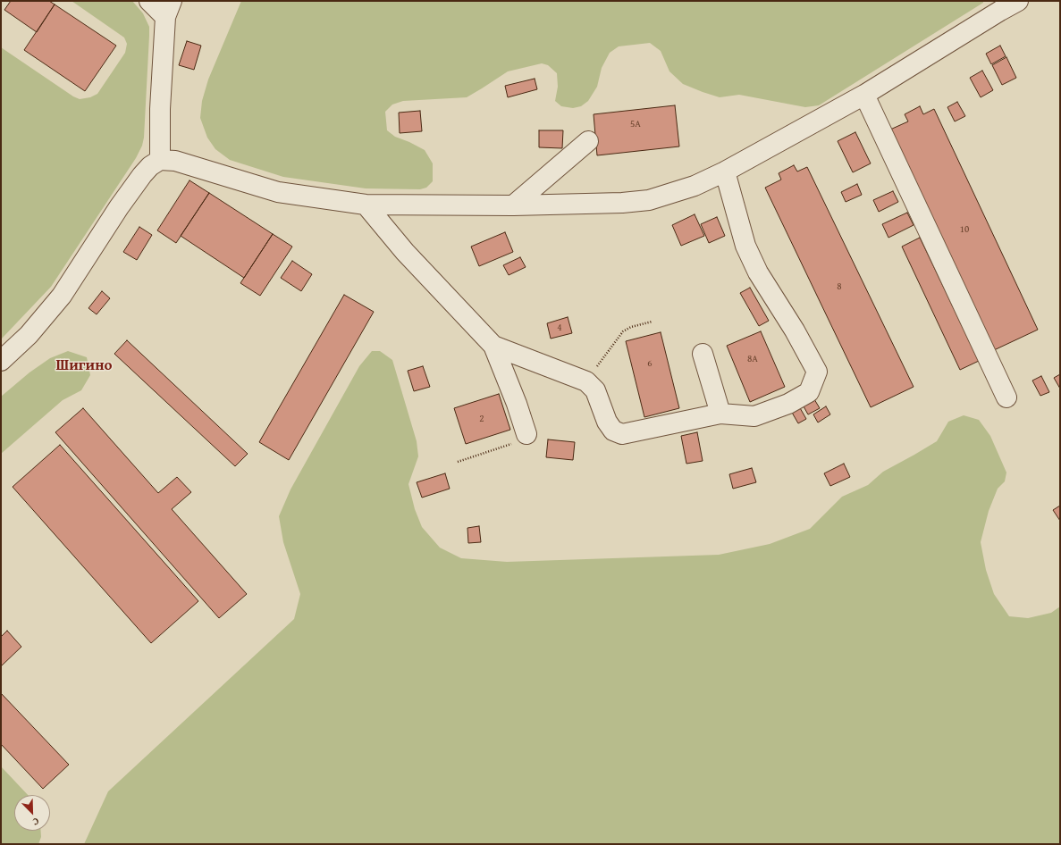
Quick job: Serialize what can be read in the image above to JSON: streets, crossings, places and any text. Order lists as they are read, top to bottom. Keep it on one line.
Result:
{"districts":["Шигино"],"house_numbers":["5А","10","8","4","8А","6","2"],"north":"bottom right"}
